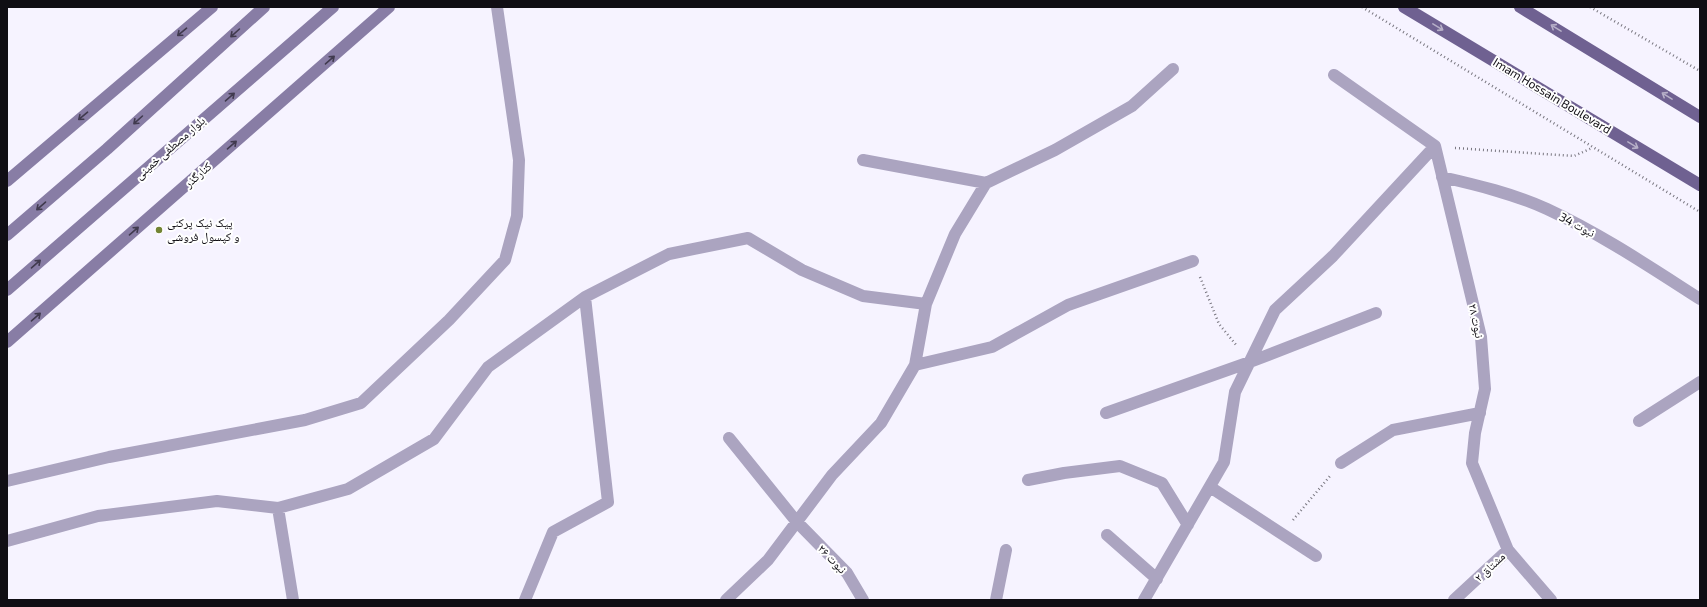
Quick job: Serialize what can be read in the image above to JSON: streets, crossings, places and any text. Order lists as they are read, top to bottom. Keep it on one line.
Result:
{"streets":{"main road":["Imam Hossain Boulevard"],"street":["بلوار مصطفی خمینی","کنارگذر","نبوت 34","نبوت ۲۸","نبوت ۲۶","مشتاق ۲"]},"crossings":[["نبوت 34","نبوت ۲۸"],["نبوت ۲۸","مشتاق ۲"]],"places":["پیک نیک پرکنی و کپسول فروشی"]}
